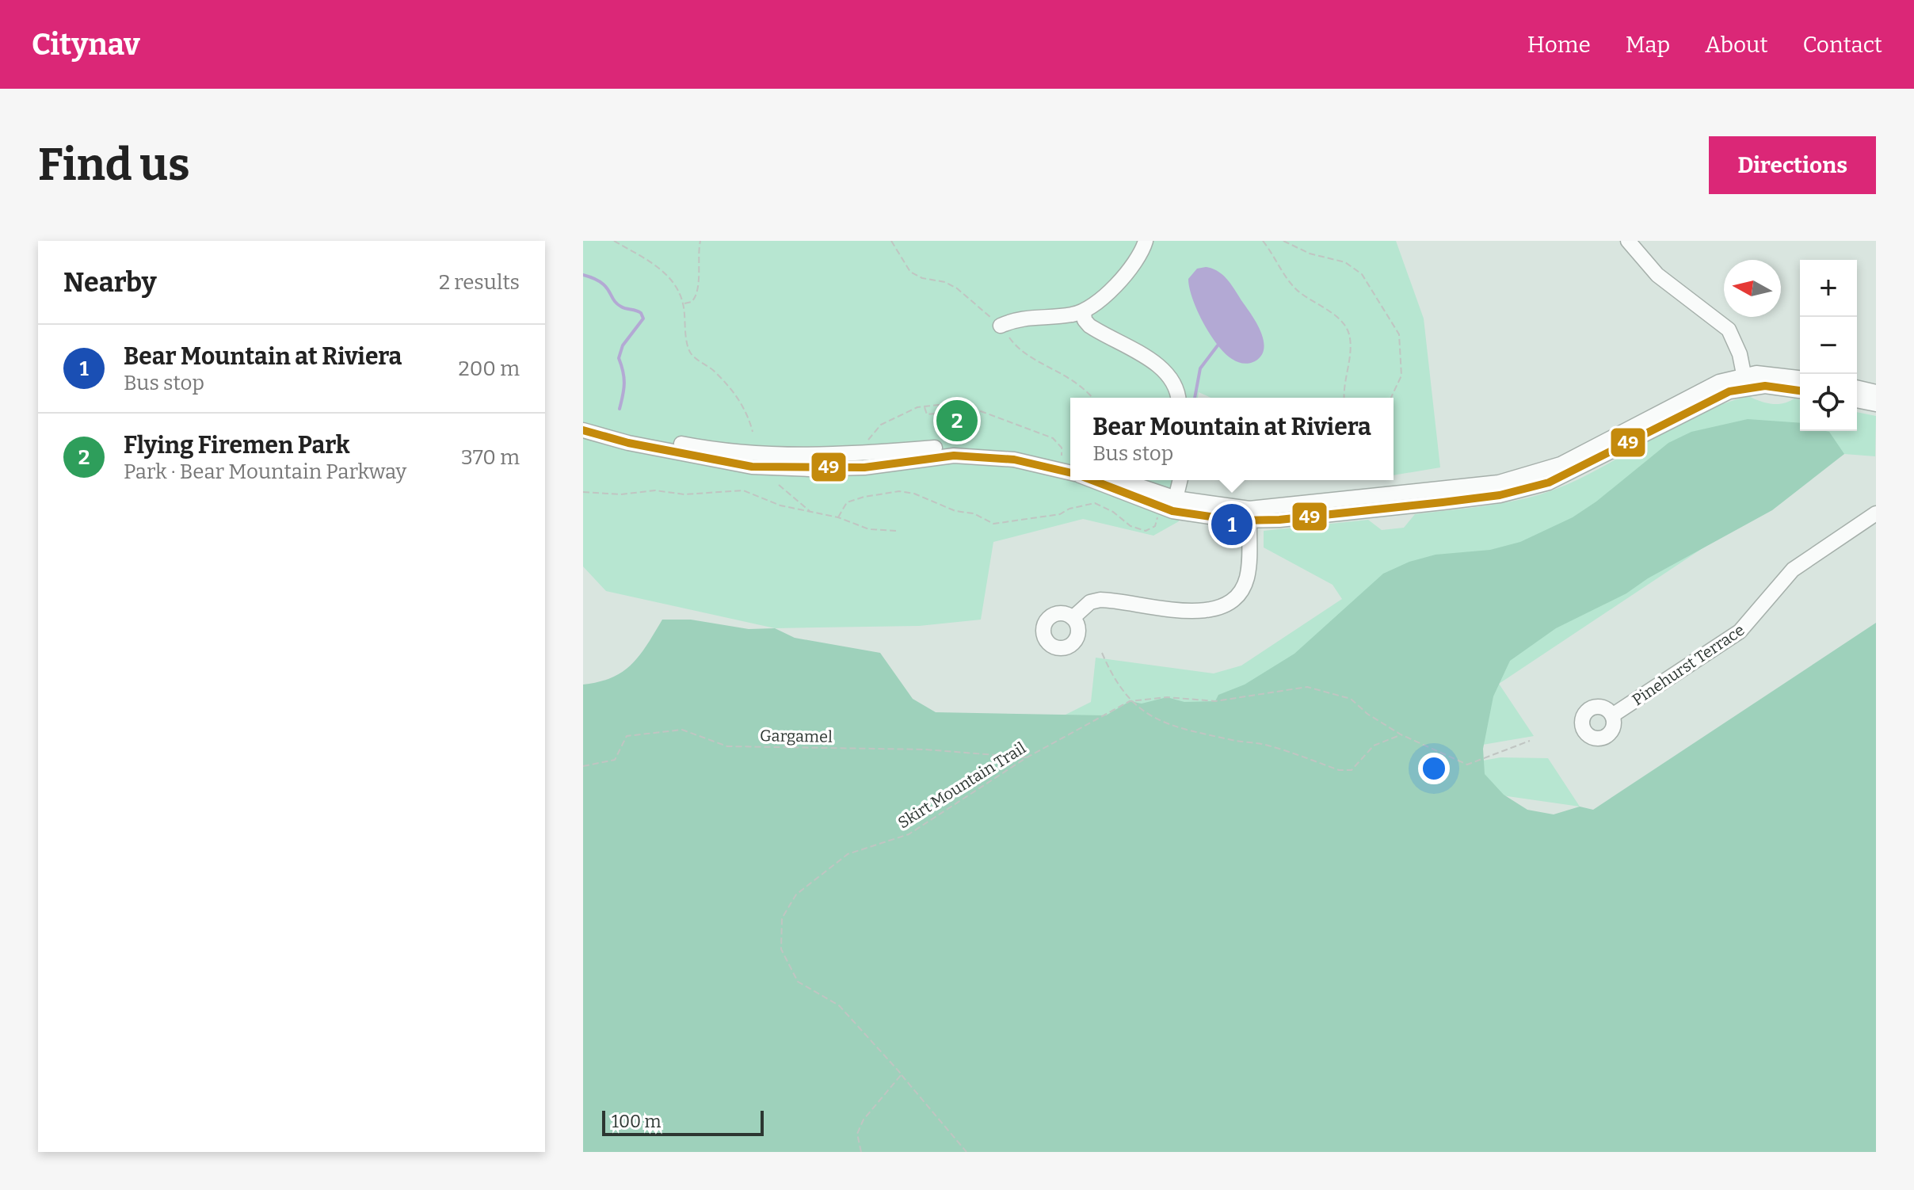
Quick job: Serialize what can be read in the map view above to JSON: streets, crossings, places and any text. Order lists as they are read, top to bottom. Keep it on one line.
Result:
{"streets":{"street":["Pinehurst Terrace"],"path":["Gargamel","Skirt Mountain Trail"]},"crossings":[["Gargamel","Skirt Mountain Trail"]],"lines":["transit line 49"],"scale_bar":"100 m","north":"left","page":{"header":"Citynav","nav":["Home","Map","About","Contact"],"buttons":"Directions","title":"Find us","heading":["Nearby","2 results"],"map_buttons":["+","−"],"list":[{"mark":"1","name":"Bear Mountain at Riviera","note":"Bus stop","value":"200 m"},{"mark":"2","name":"Flying Firemen Park","note":"Park · Bear Mountain Parkway","value":"370 m"}],"pins":["2","1"],"popup":["Bear Mountain at Riviera","Bus stop"],"scale":"100 m"}}
